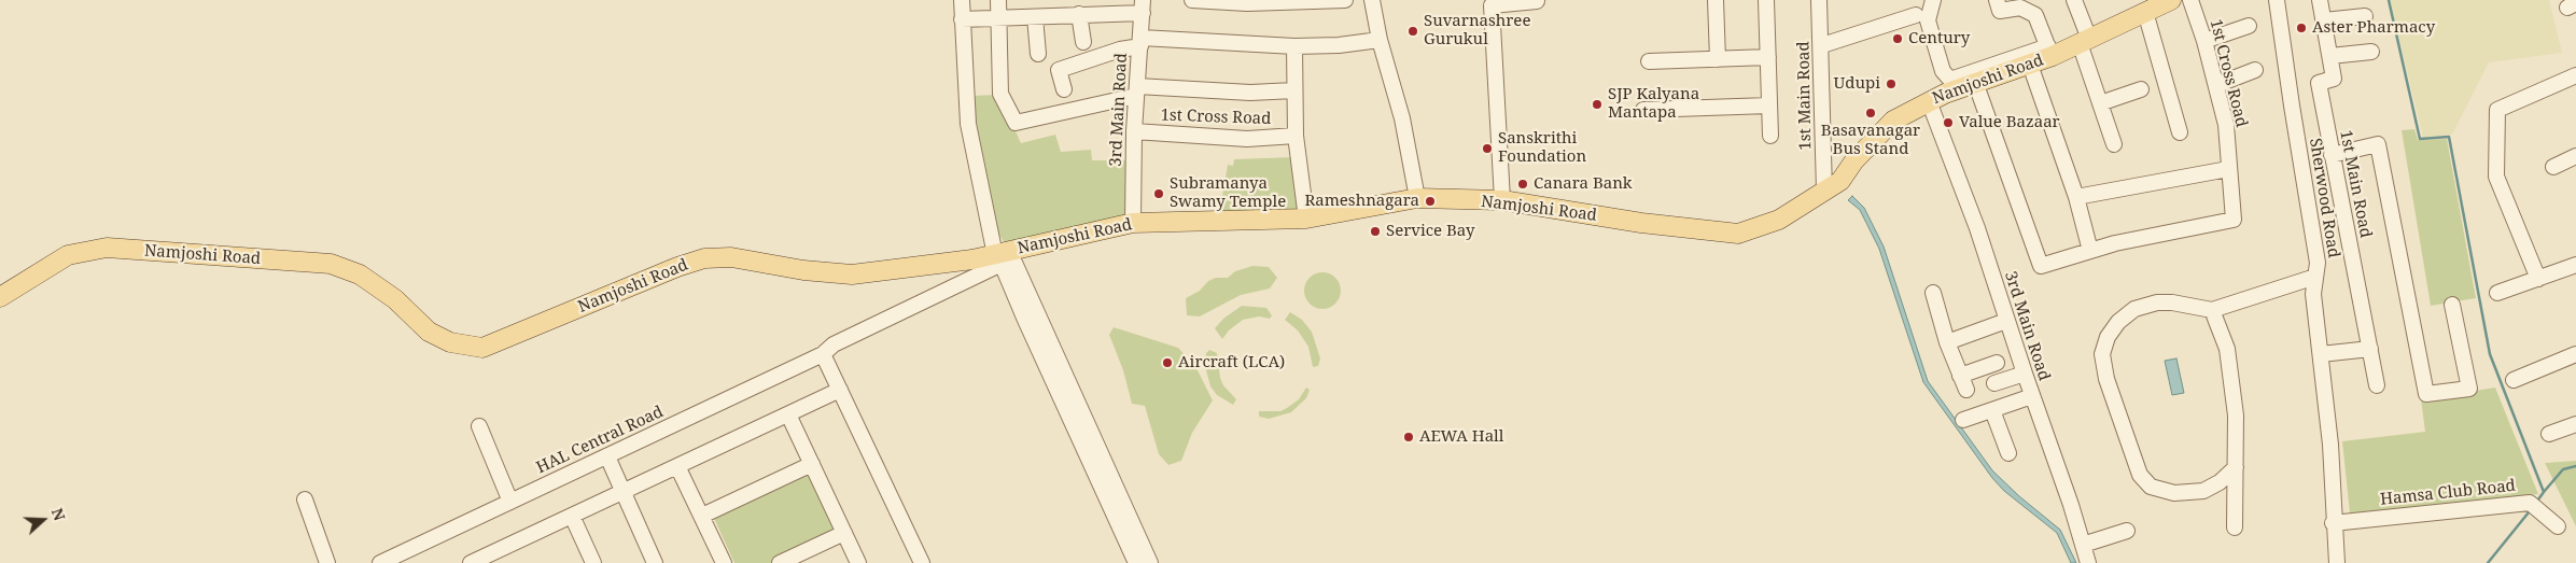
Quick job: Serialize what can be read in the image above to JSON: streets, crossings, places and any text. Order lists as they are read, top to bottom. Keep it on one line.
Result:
{"streets":{"main road":["Namjoshi Road"],"street":["1st Cross Road","1st Main Road","3rd Main Road","Sherwood Road","HAL Central Road","Hamsa Club Road"]},"crossings":[["1st Cross Road","3rd Main Road"],["Namjoshi Road","1st Main Road"],["Namjoshi Road","3rd Main Road"],["Namjoshi Road","HAL Central Road"],["Sherwood Road","Hamsa Club Road"]],"places":["Aster Pharmacy","Suvarnashree Gurukul","Century","Udupi","SJP Kalyana Mantapa","Basavanagar Bus Stand","Value Bazaar","Sanskrithi Foundation","Canara Bank","Subramanya Swamy Temple","Rameshnagara","Service Bay","Aircraft (LCA)","AEWA Hall"],"north":"right"}
